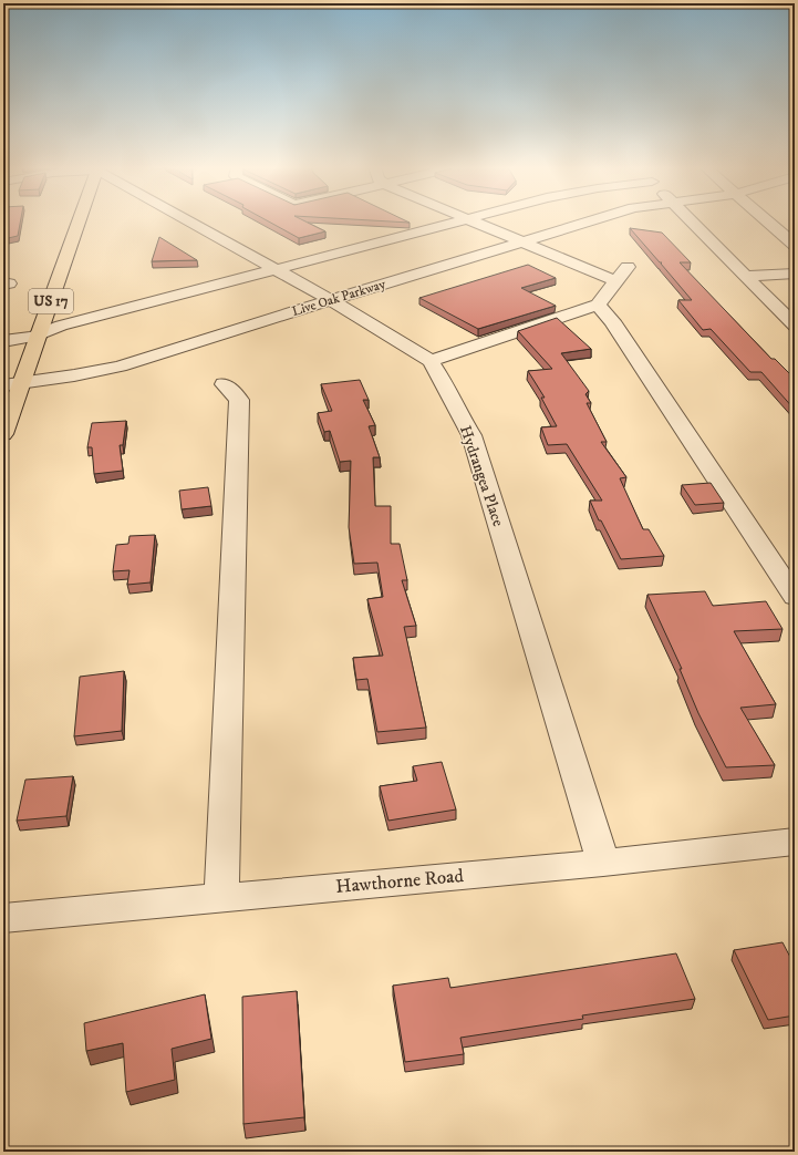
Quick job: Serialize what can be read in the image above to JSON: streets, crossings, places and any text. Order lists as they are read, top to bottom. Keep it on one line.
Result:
{"streets":{"main road":["US 17"],"street":["Live Oak Parkway","Hydrangea Place","Hawthorne Road"]},"crossings":[["Live Oak Parkway","US 17"],["Live Oak Parkway","Hydrangea Place"],["Hydrangea Place","Hawthorne Road"]]}
